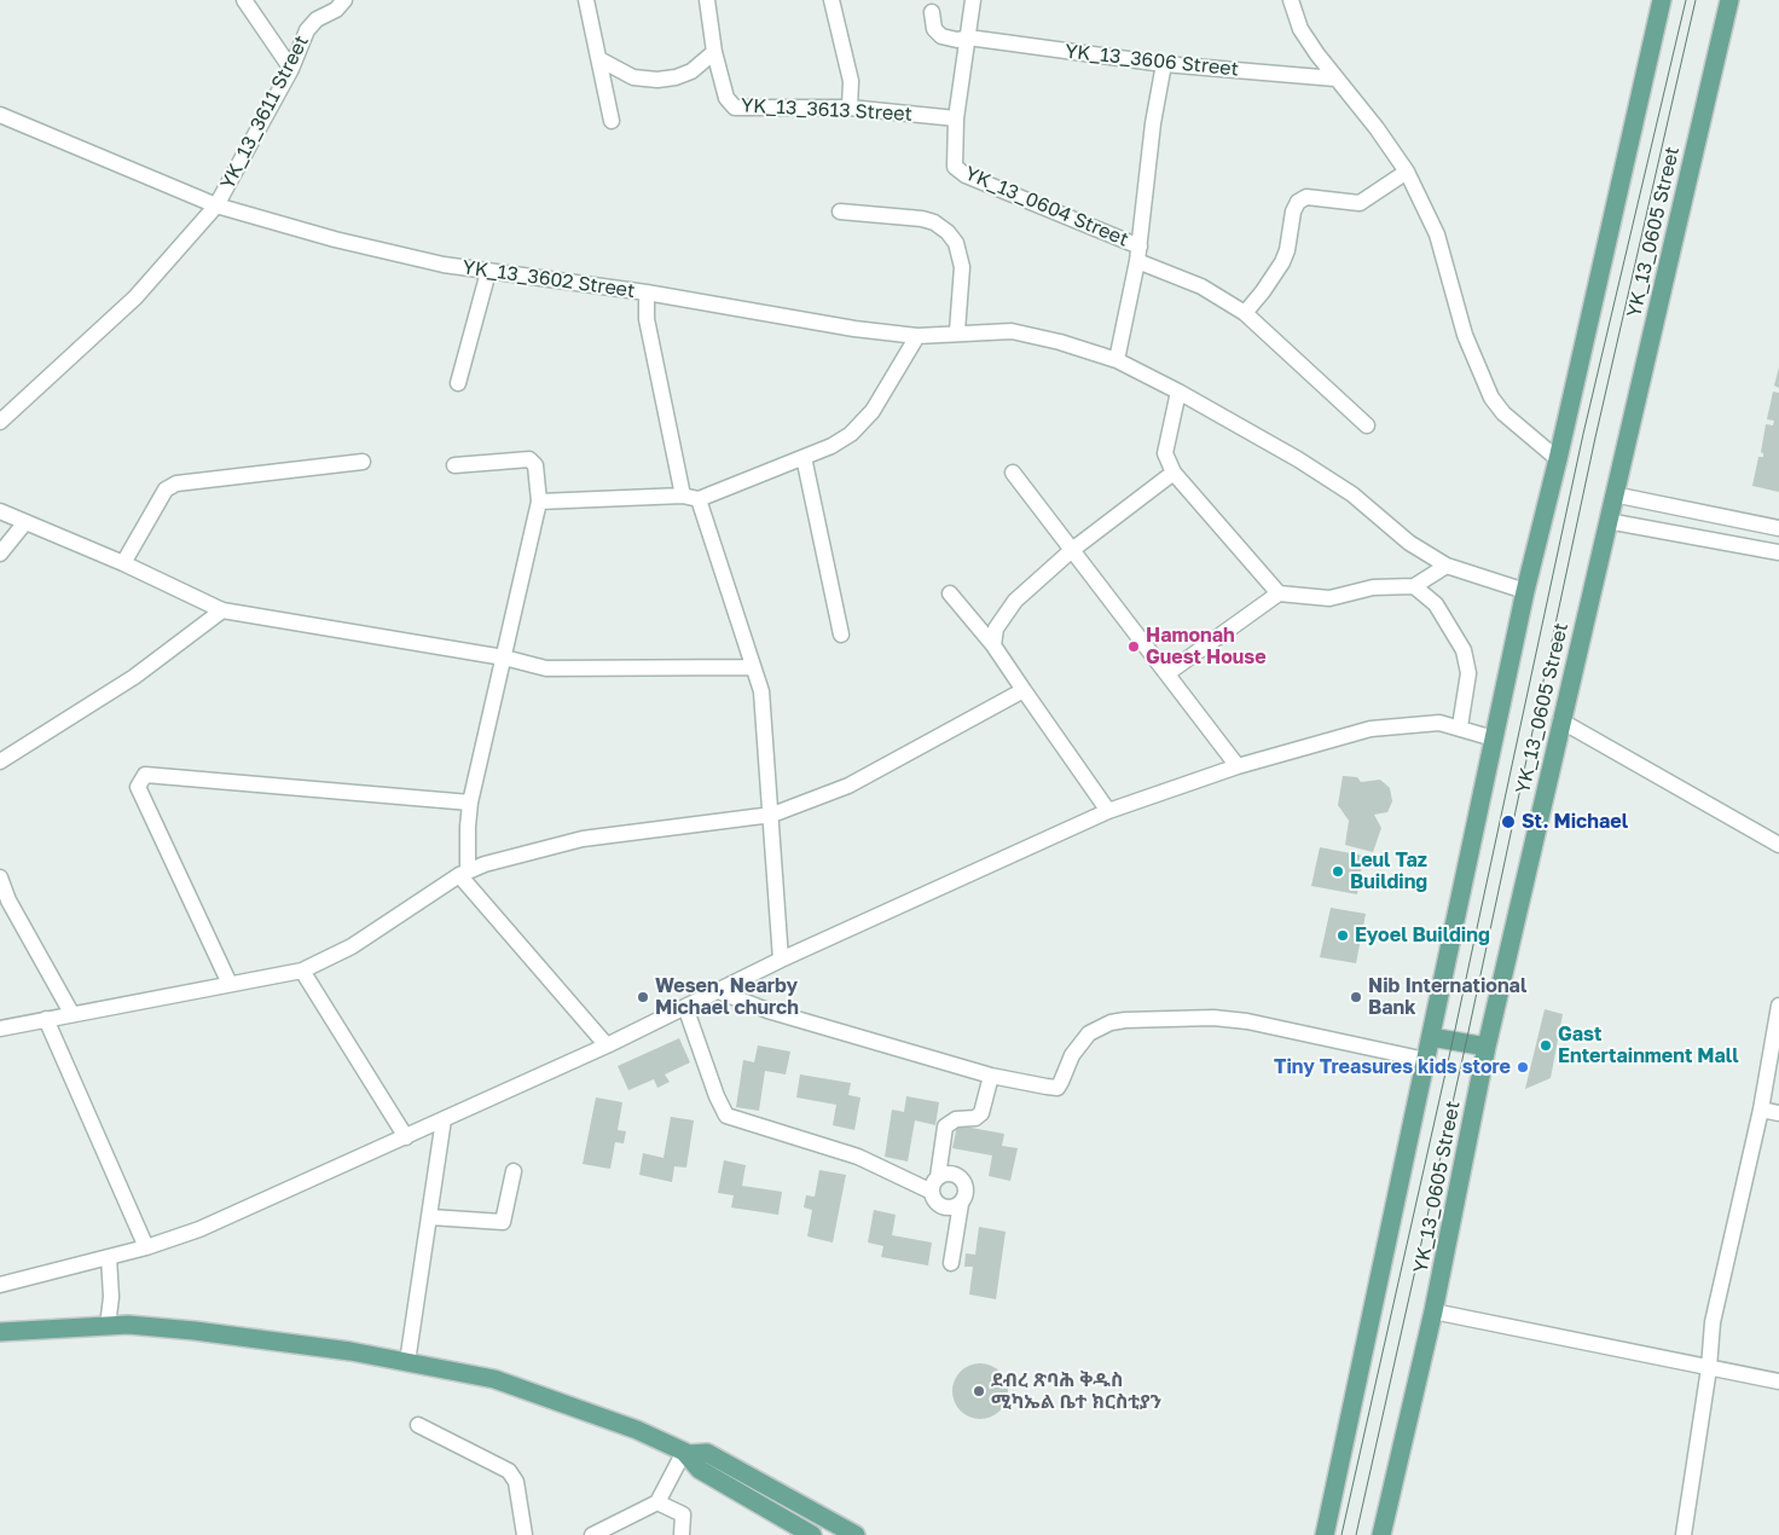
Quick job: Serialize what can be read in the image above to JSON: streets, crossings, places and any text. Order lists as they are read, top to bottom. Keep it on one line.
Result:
{"streets":{"main road":["YK_13_0605 Street"],"street":["YK_13_3606 Street","YK_13_3613 Street","YK_13_3611 Street","YK_13_0604 Street","YK_13_3602 Street"]},"crossings":[["YK_13_3613 Street","YK_13_0604 Street"],["YK_13_3611 Street","YK_13_3602 Street"],["YK_13_0605 Street","YK_13_3602 Street"]],"places":["Hamonah Guest House","St. Michael","Leul Taz Building","Eyoel Building","Wesen, Nearby Michael church","Nib International Bank","Gast Entertainment Mall","Tiny Treasures kids store","ደብረ ጽባሕ ቅዱስ ሚካኤል ቤተ ክርስቲያን"]}
